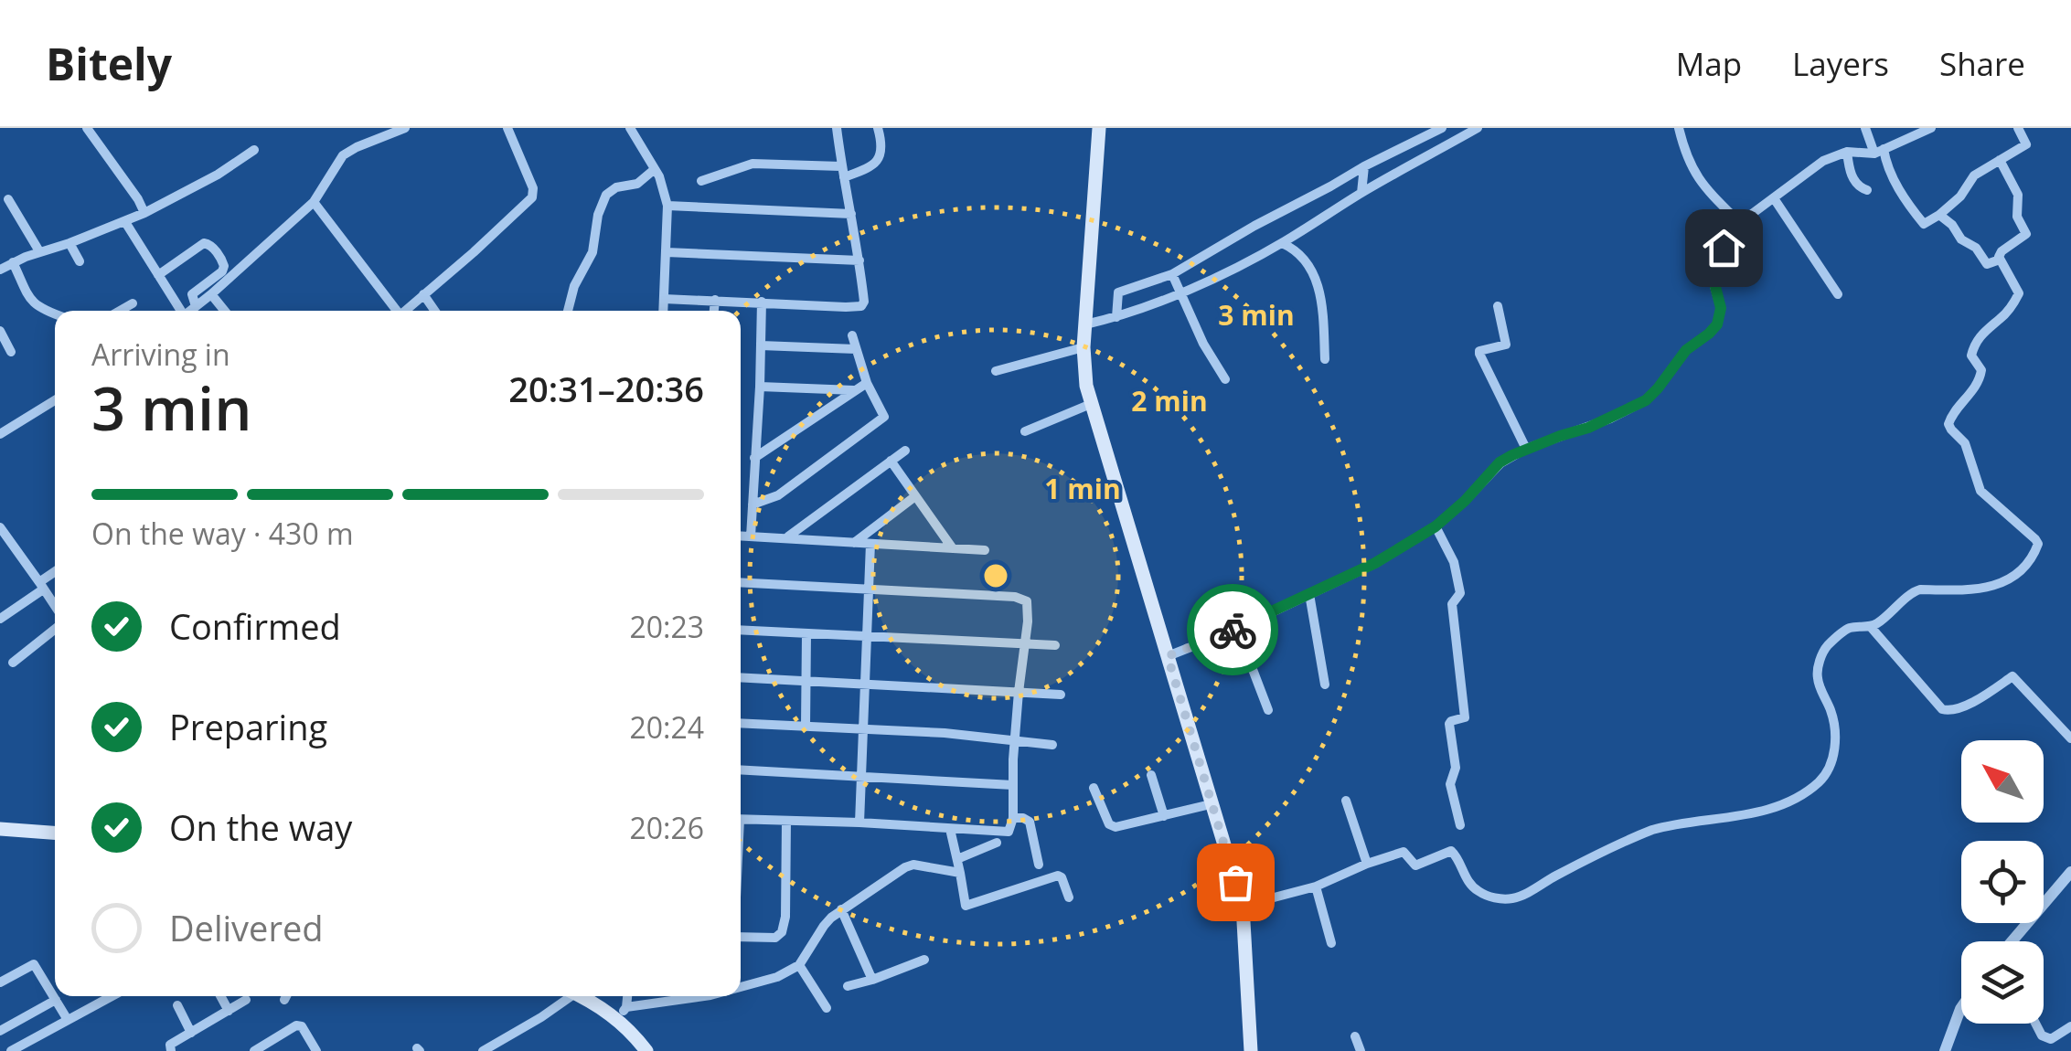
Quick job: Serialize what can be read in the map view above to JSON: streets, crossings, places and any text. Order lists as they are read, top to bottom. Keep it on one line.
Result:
{"north":"top left","page":{"header":"Bitely","nav":["Map","Layers","Share"],"heading":["3 min","Arriving in","20:31–20:36"],"bar":"On the way · 430 m","list":[["Confirmed","20:23"],["Preparing","20:24"],["On the way","20:26"],"Delivered"]},"rings":["3 min","2 min","1 min"]}
